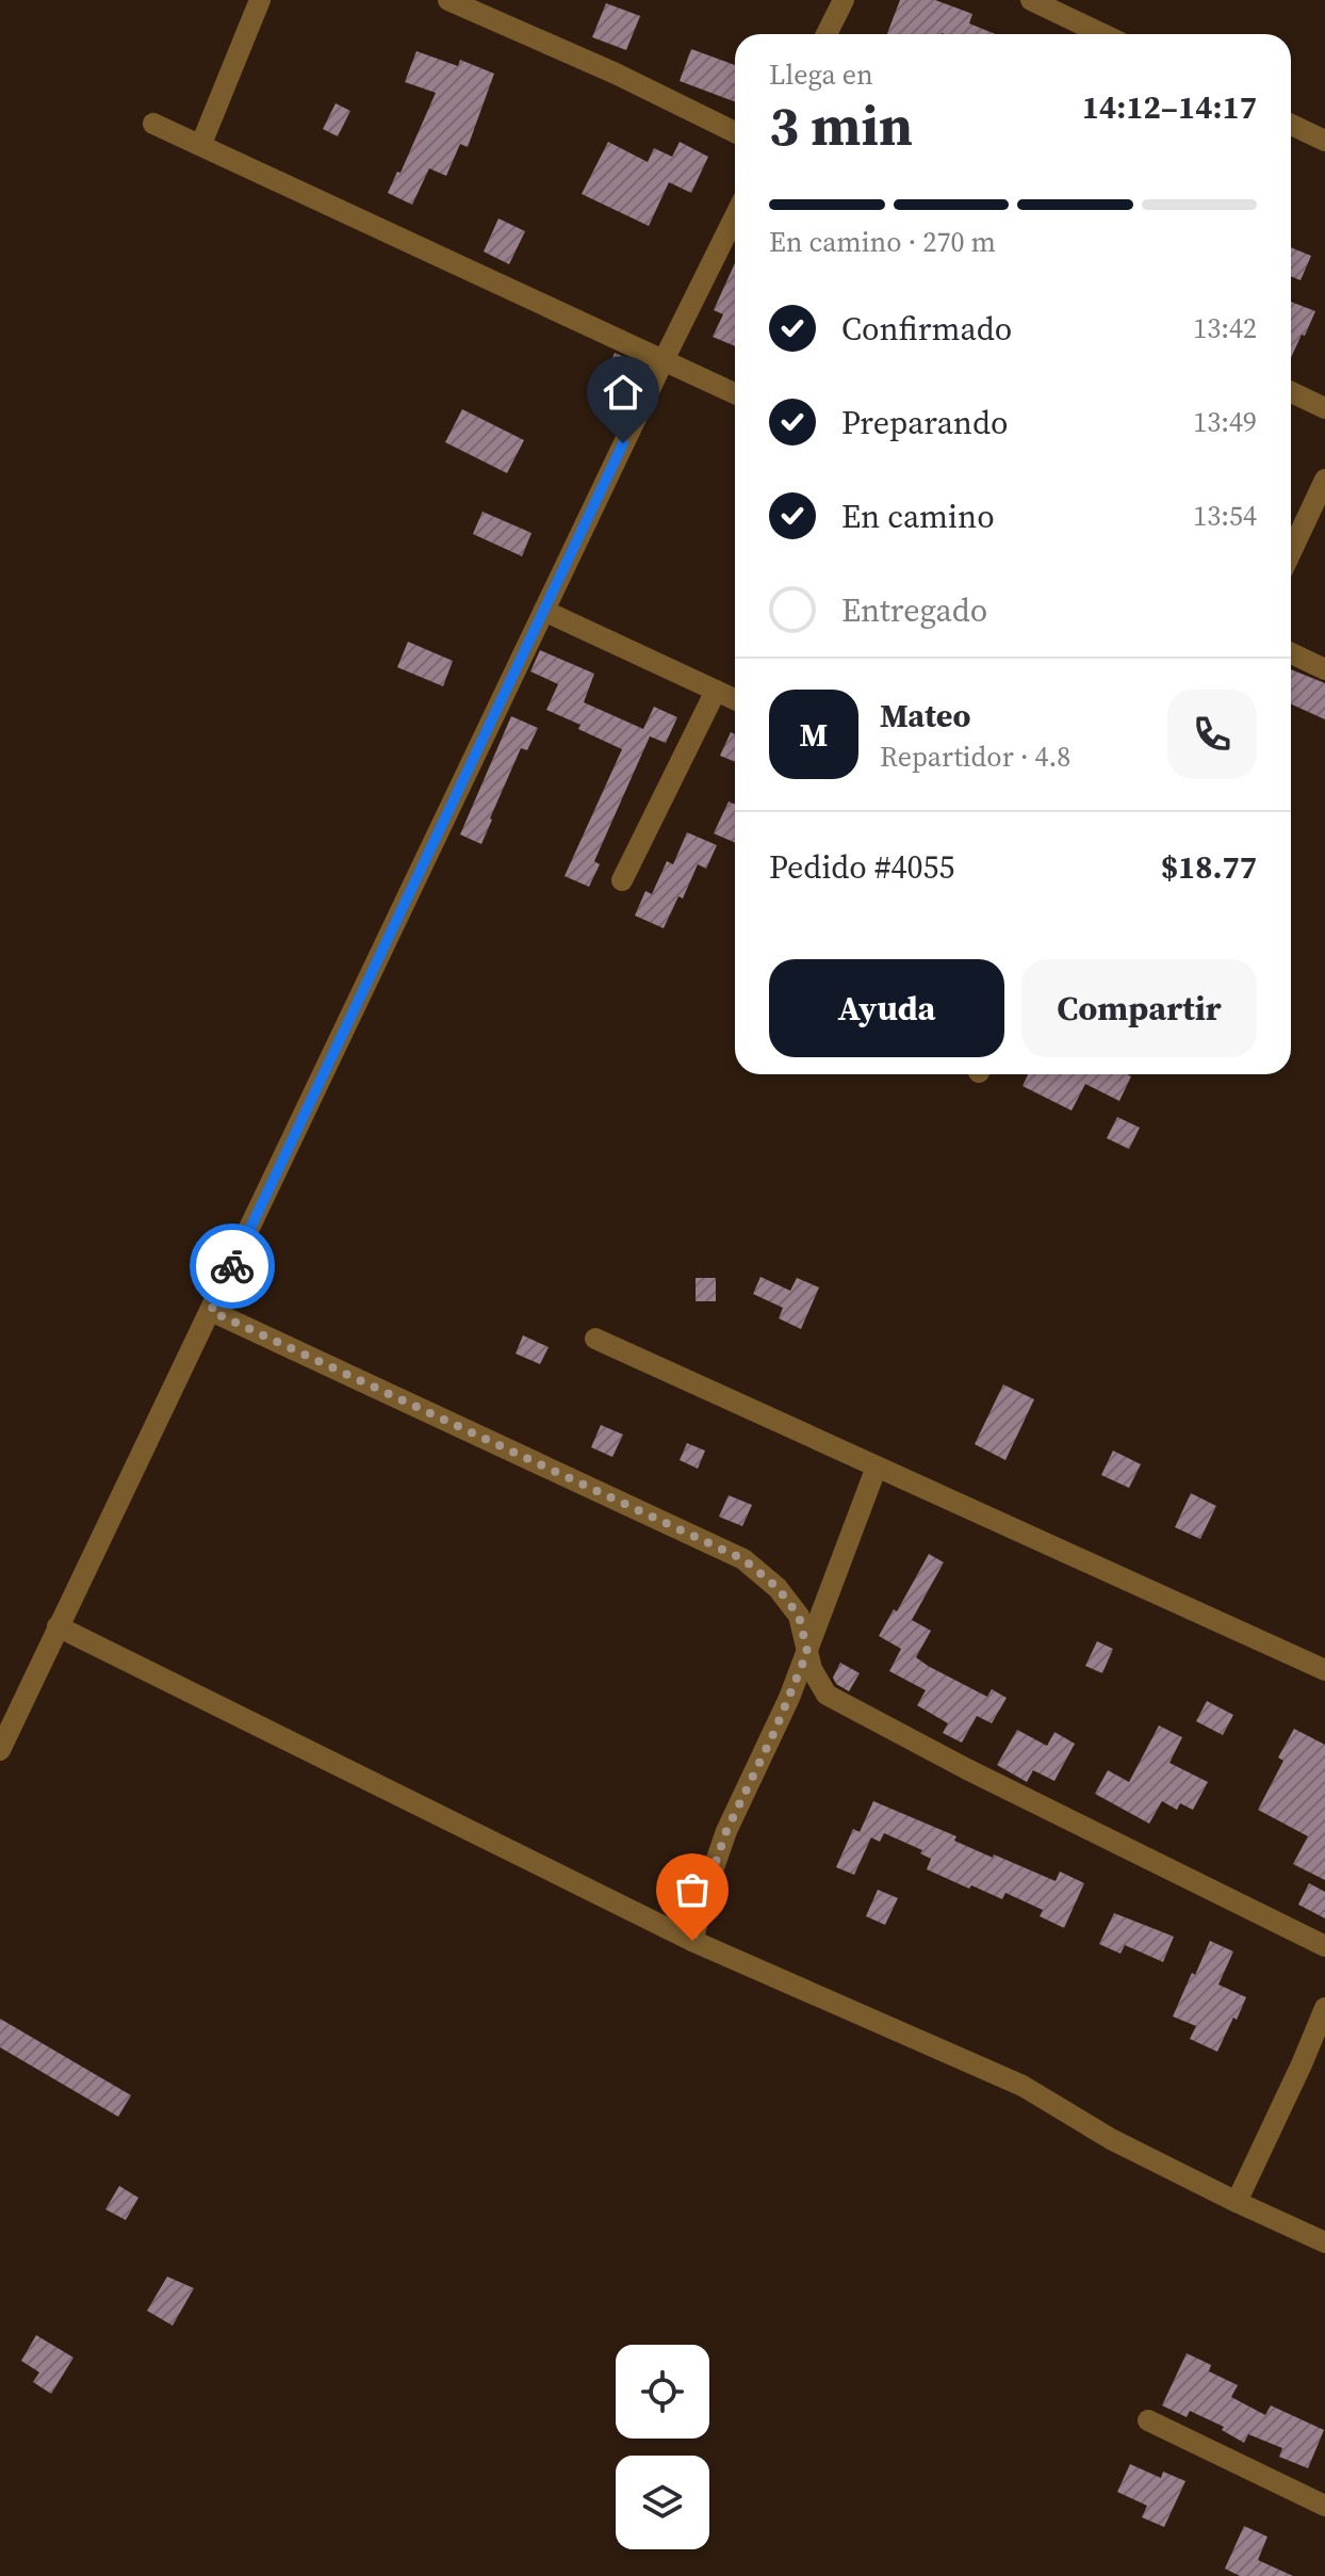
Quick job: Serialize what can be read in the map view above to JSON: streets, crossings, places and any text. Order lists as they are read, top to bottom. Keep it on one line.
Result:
{"page":{"heading":["3 min","Llega en","14:12–14:17"],"panel":["Mateo","Repartidor · 4.8","Pedido #4055","$18.77"],"bar":"En camino · 270 m","list":[["Confirmado","13:42"],["Preparando","13:49"],["En camino","13:54"],"Entregado"],"round":"M","buttons":["Ayuda","Compartir"]}}
